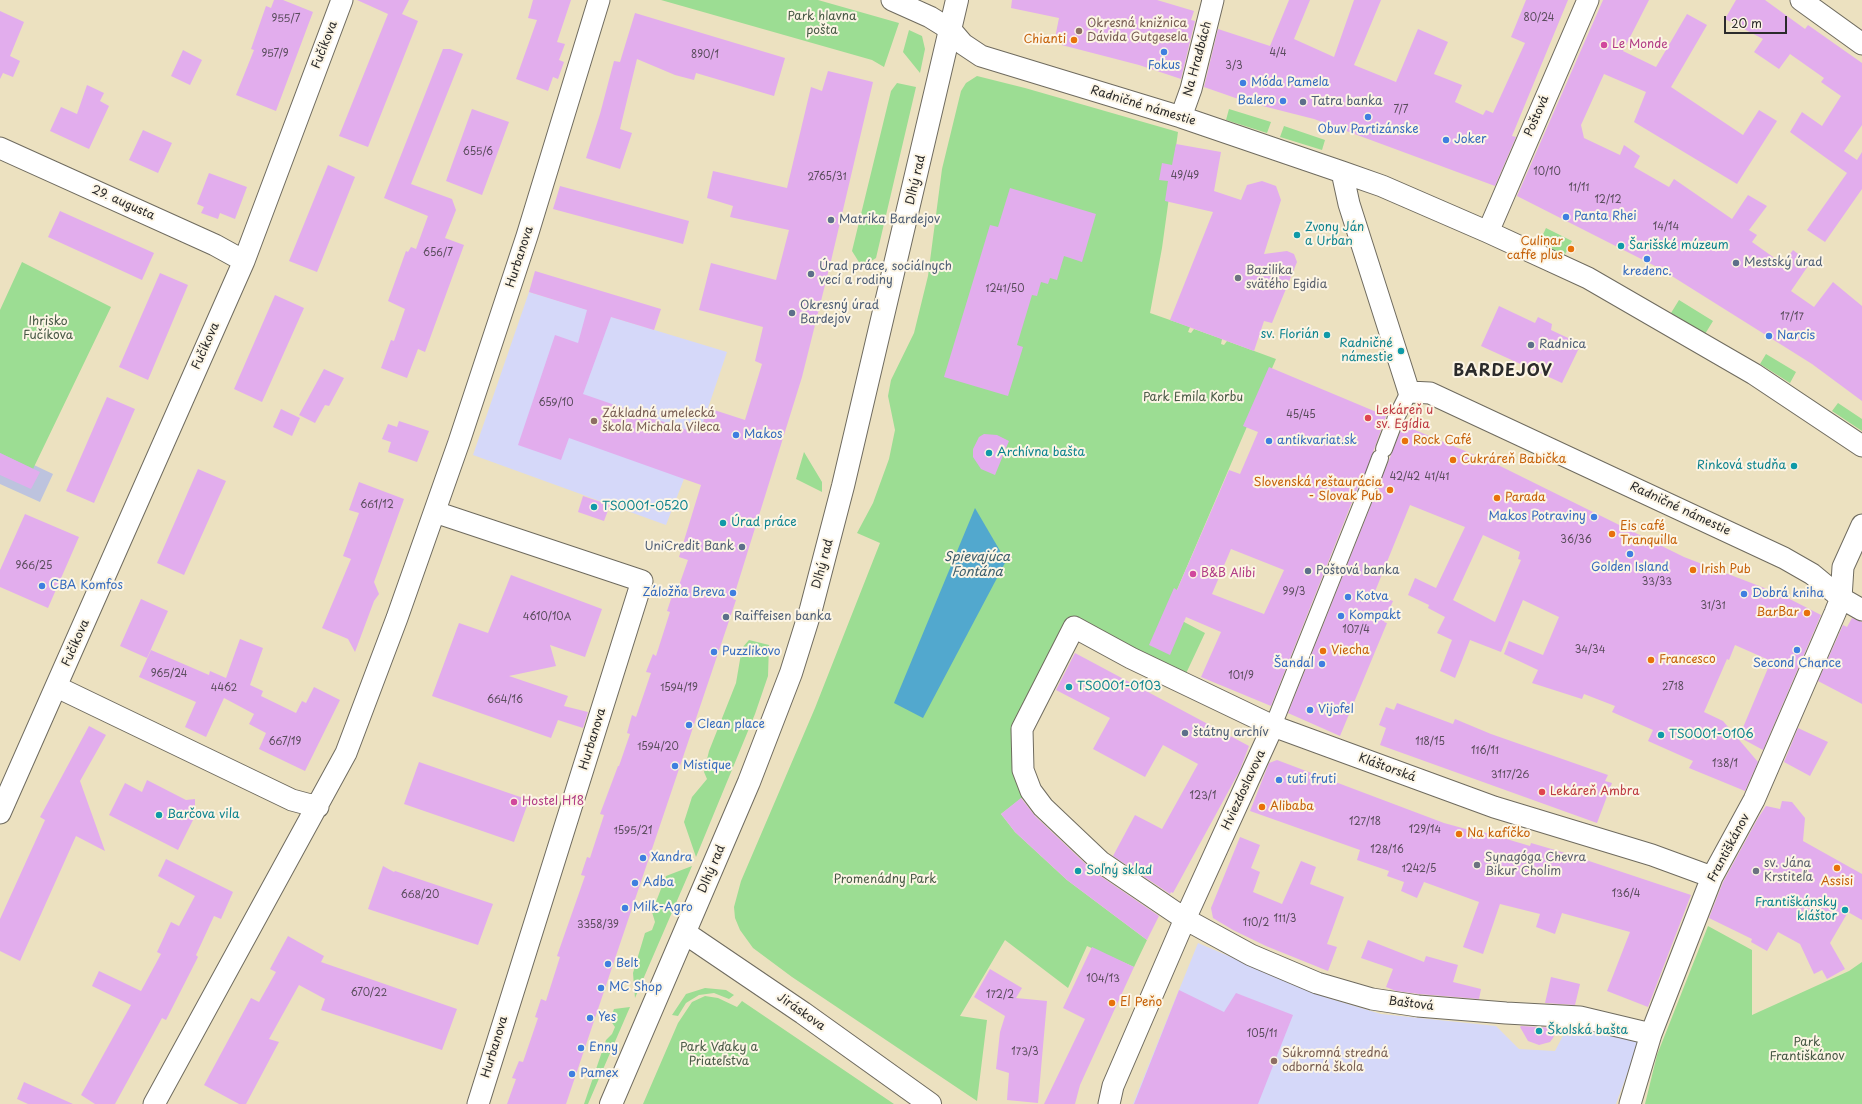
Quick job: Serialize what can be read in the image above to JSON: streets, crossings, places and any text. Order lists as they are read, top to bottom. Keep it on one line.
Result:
{"streets":{"street":["Fučíkova","Na Hradbách","Radničné námestie","Poštová","Dlhý rad","29. augusta","Hurbanova","Kláštorská","Hviezdoslavova","Františkánov","Baštová","Jiráskova"]},"crossings":[["Fučíkova","29. augusta"],["Na Hradbách","Radničné námestie"],["Radničné námestie","Poštová"],["Radničné námestie","Dlhý rad"],["Radničné námestie","Hviezdoslavova"],["Radničné námestie","Františkánov"],["Dlhý rad","Jiráskova"],["Kláštorská","Hviezdoslavova"],["Kláštorská","Františkánov"],["Kláštorská","Baštová"],["Hviezdoslavova","Baštová"],["Františkánov","Baštová"]],"districts":["BARDEJOV"],"water":["Spievajúca Fontána"],"parks":["Park hlavna pošta","Ihrisko Fučíkova","Park Emila Korbu","Promenádny Park","Park Františkánov","Park Vďaky a Priateľstva"],"places":["Okresná knižnica Dávida Gutgesela","Chianti","Le Monde","Fokus","Móda Pamela","Balero","Tatra banka","Obuv Partizánske","Joker","Panta Rhei","Matrika Bardejov","Zvony Ján a Urban","Šarišské múzeum","Culinar caffe plus","kredenc.","Mestský úrad","Úrad práce, sociálnych vecí a rodiny","Bazilika svätého Egidia","Okresný úrad Bardejov","sv. Florián","Narcis","Radnica","Radničné námestie","Lekáreň u sv. Egídia","Základná umelecká škola Michala Vileca","Makos","antikvariat.sk","Rock Café","Archívna bašta","Cukráreň Babička","Rinková studňa","Slovenská reštaurácia - Slovak Pub","Parada","TS0001-0520","Makos Potraviny","Úrad práce","Eis café Tranquilla","UniCredit Bank","Golden Island","Irish Pub","Poštová banka","B&B Alibi","CBA Komfos","Záložňa Breva","Dobrá kniha","Kotva","BarBar","Kompakt","Raiffeisen banka","Second Chance","Viecha","Puzzlikovo","Francesco","Šandal","TS0001-0103","Vijofel","Clean place","štátny archív","TS0001-0106","Mistique","tuti fruti","Lekáreň Ambra","Hostel H18","Alibaba","Barčova vila","Na kafíčko","Xandra","Synagóga Chevra Bikur Cholim","Assisi","Soľný sklad","sv. Jána Krstiteľa","Adba","Milk-Agro","Františkánsky kláštor","Belt","MC Shop","El Peňo","Yes","Školská bašta","Enny","Súkromná stredná odborná škola","Pamex"],"house_numbers":["80/24","955/7","4/4","957/9","890/1","3/3","7/7","655/6","10/10","49/49","2765/31","11/11","12/12","14/14","656/7","1241/50","17/17","659/10","45/45","42/42","41/41","661/12","36/36","966/25","33/33","99/3","31/31","4610/10A","107/4","34/34","965/24","101/9","2718","4462","1594/19","664/16","667/19","118/15","1594/20","116/11","138/1","3117/26","123/1","127/18","129/14","1595/21","128/16","1242/5","136/4","668/20","111/3","110/2","3358/39","104/13","670/22","172/2","105/11","173/3"],"scale_bar":"20 m"}
